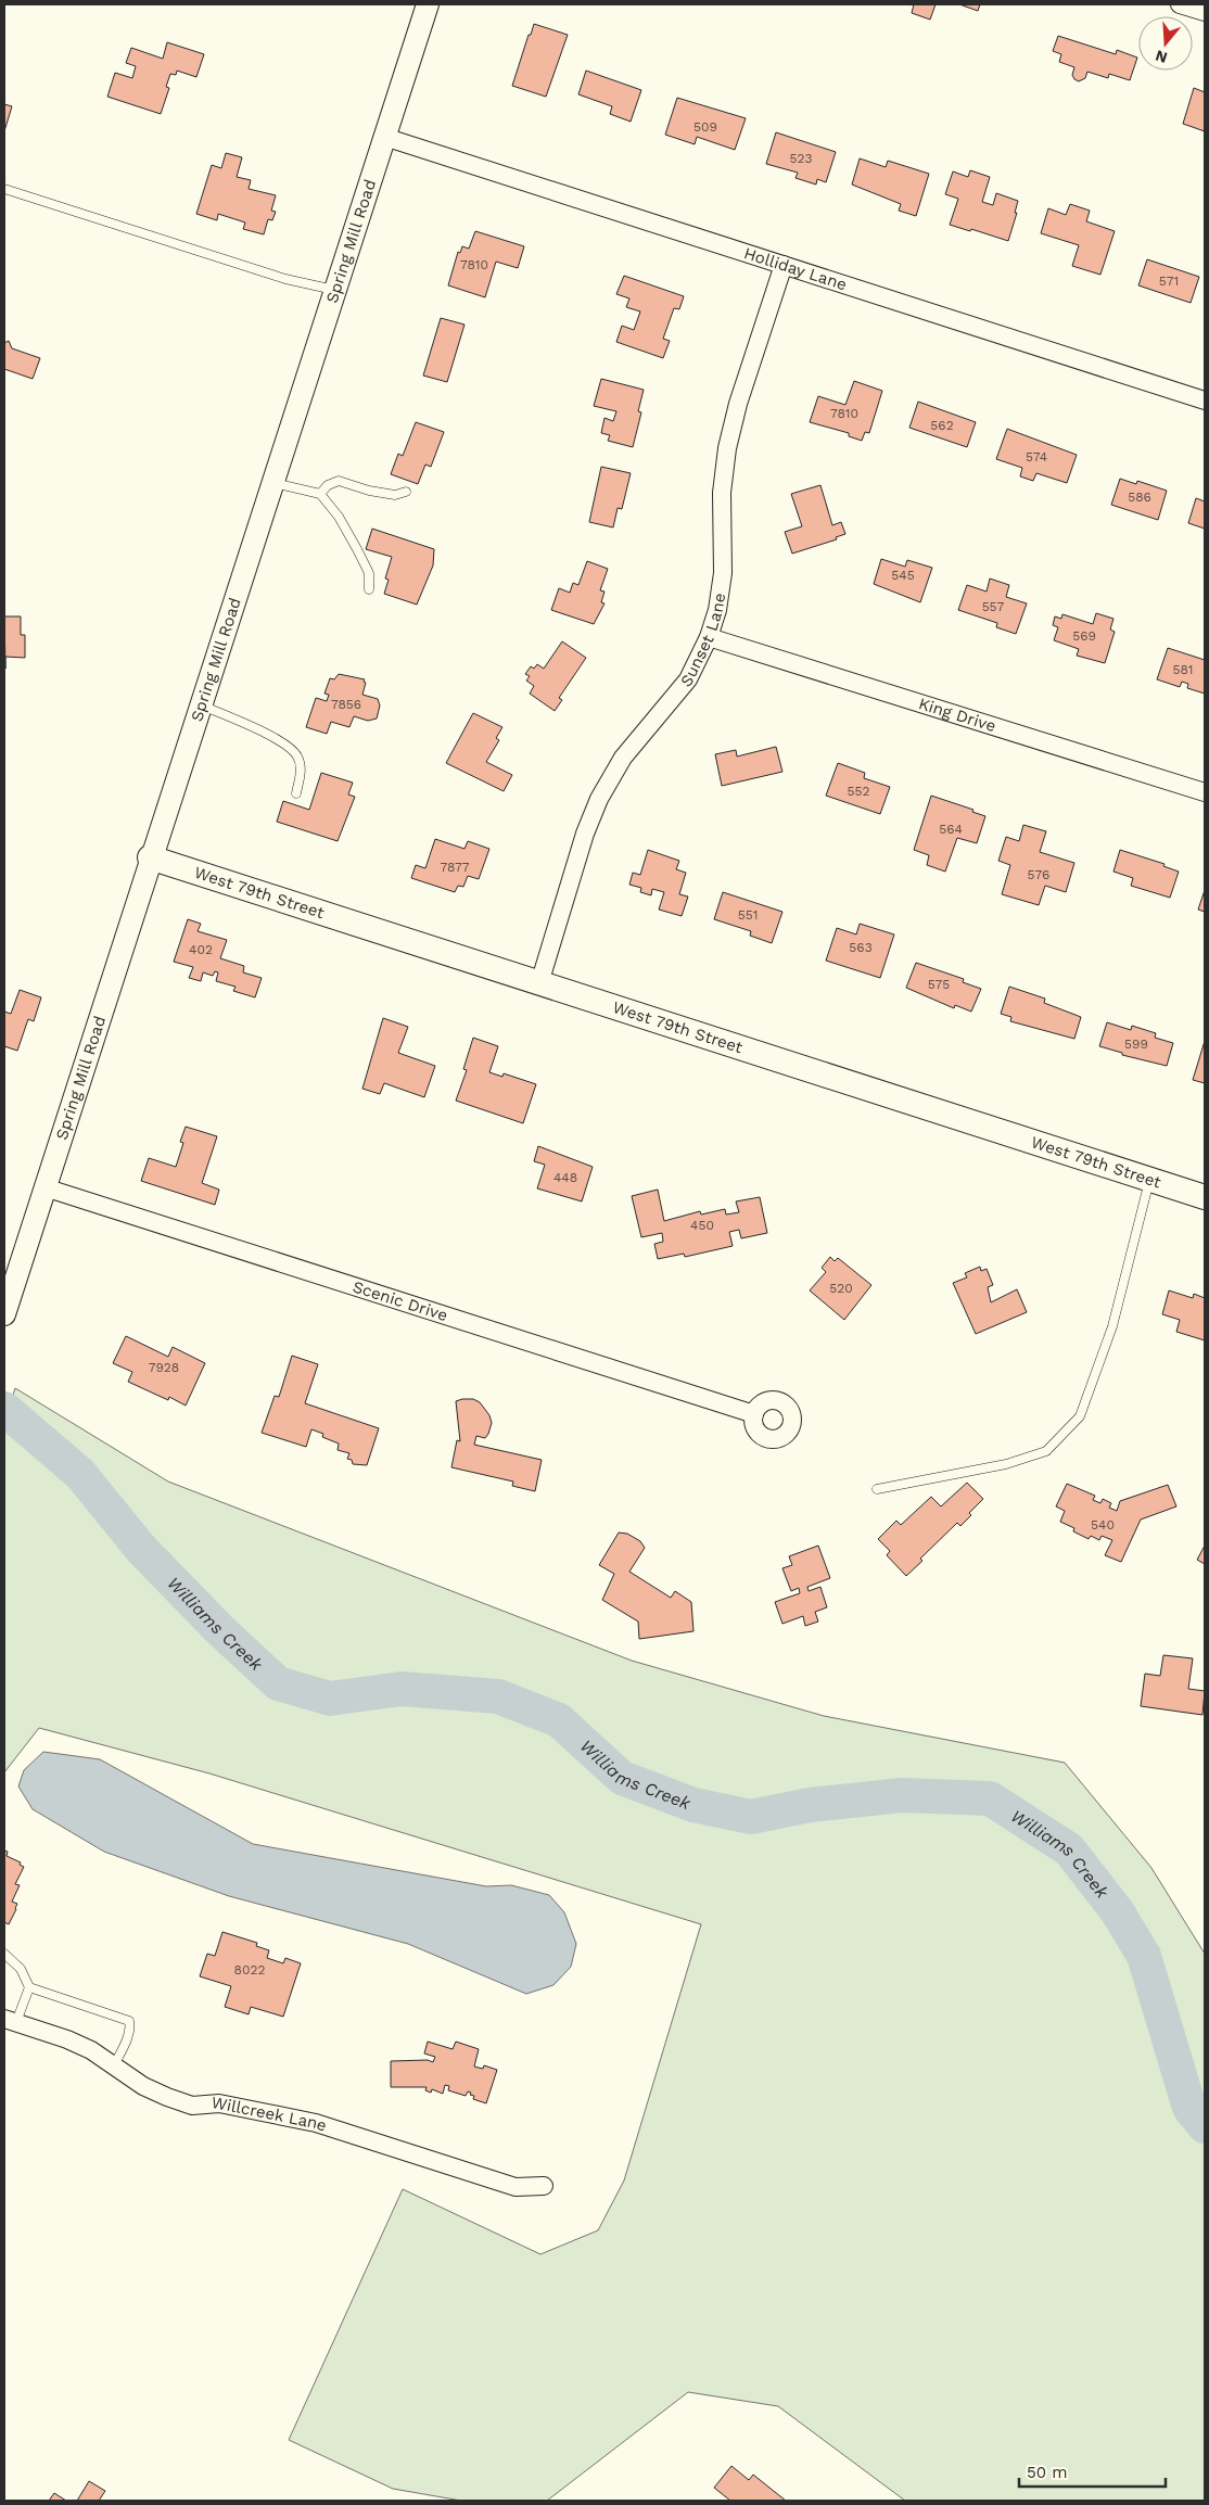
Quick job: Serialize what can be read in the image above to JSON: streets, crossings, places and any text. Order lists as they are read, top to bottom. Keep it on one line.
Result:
{"streets":{"main road":["West 79th Street"],"street":["Spring Mill Road","Holliday Lane","Sunset Lane","King Drive","Scenic Drive","Willcreek Lane"]},"crossings":[["Spring Mill Road","Holliday Lane"],["Spring Mill Road","West 79th Street"],["Spring Mill Road","Scenic Drive"],["Holliday Lane","Sunset Lane"],["Sunset Lane","King Drive"],["Sunset Lane","West 79th Street"]],"water":["Williams Creek"],"house_numbers":["509","523","7810","571","7810","562","574","586","545","557","569","581","7856","552","564","7877","576","551","563","402","575","599","448","450","520","7928","540","8022"],"scale_bar":"50 m","north":"bottom"}
